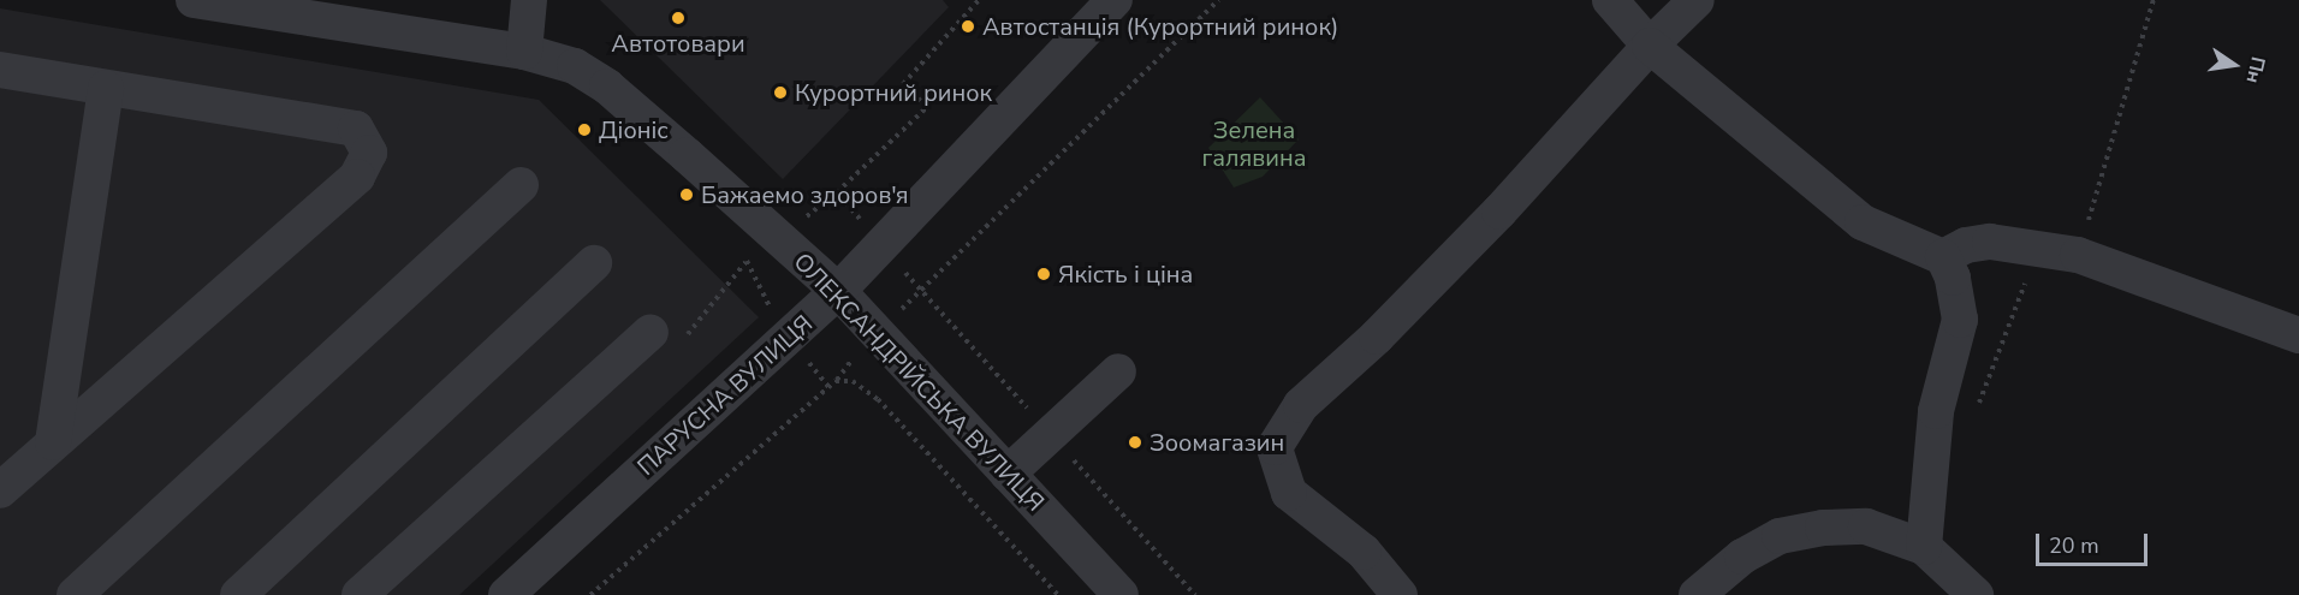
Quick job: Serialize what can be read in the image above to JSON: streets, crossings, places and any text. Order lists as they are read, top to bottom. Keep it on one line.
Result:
{"streets":{"street":["ОЛЕКСАНДРІЙСЬКА ВУЛИЦЯ","ПАРУСНА ВУЛИЦЯ"]},"crossings":[["ОЛЕКСАНДРІЙСЬКА ВУЛИЦЯ","ПАРУСНА ВУЛИЦЯ"]],"parks":["Зелена галявина"],"places":["Автотовари","Автостанція (Курортний ринок)","Курортний ринок","Діоніс","Бажаемо здоров'я","Якість і ціна","Зоомагазин"],"scale_bar":"20 m","north":"right"}
